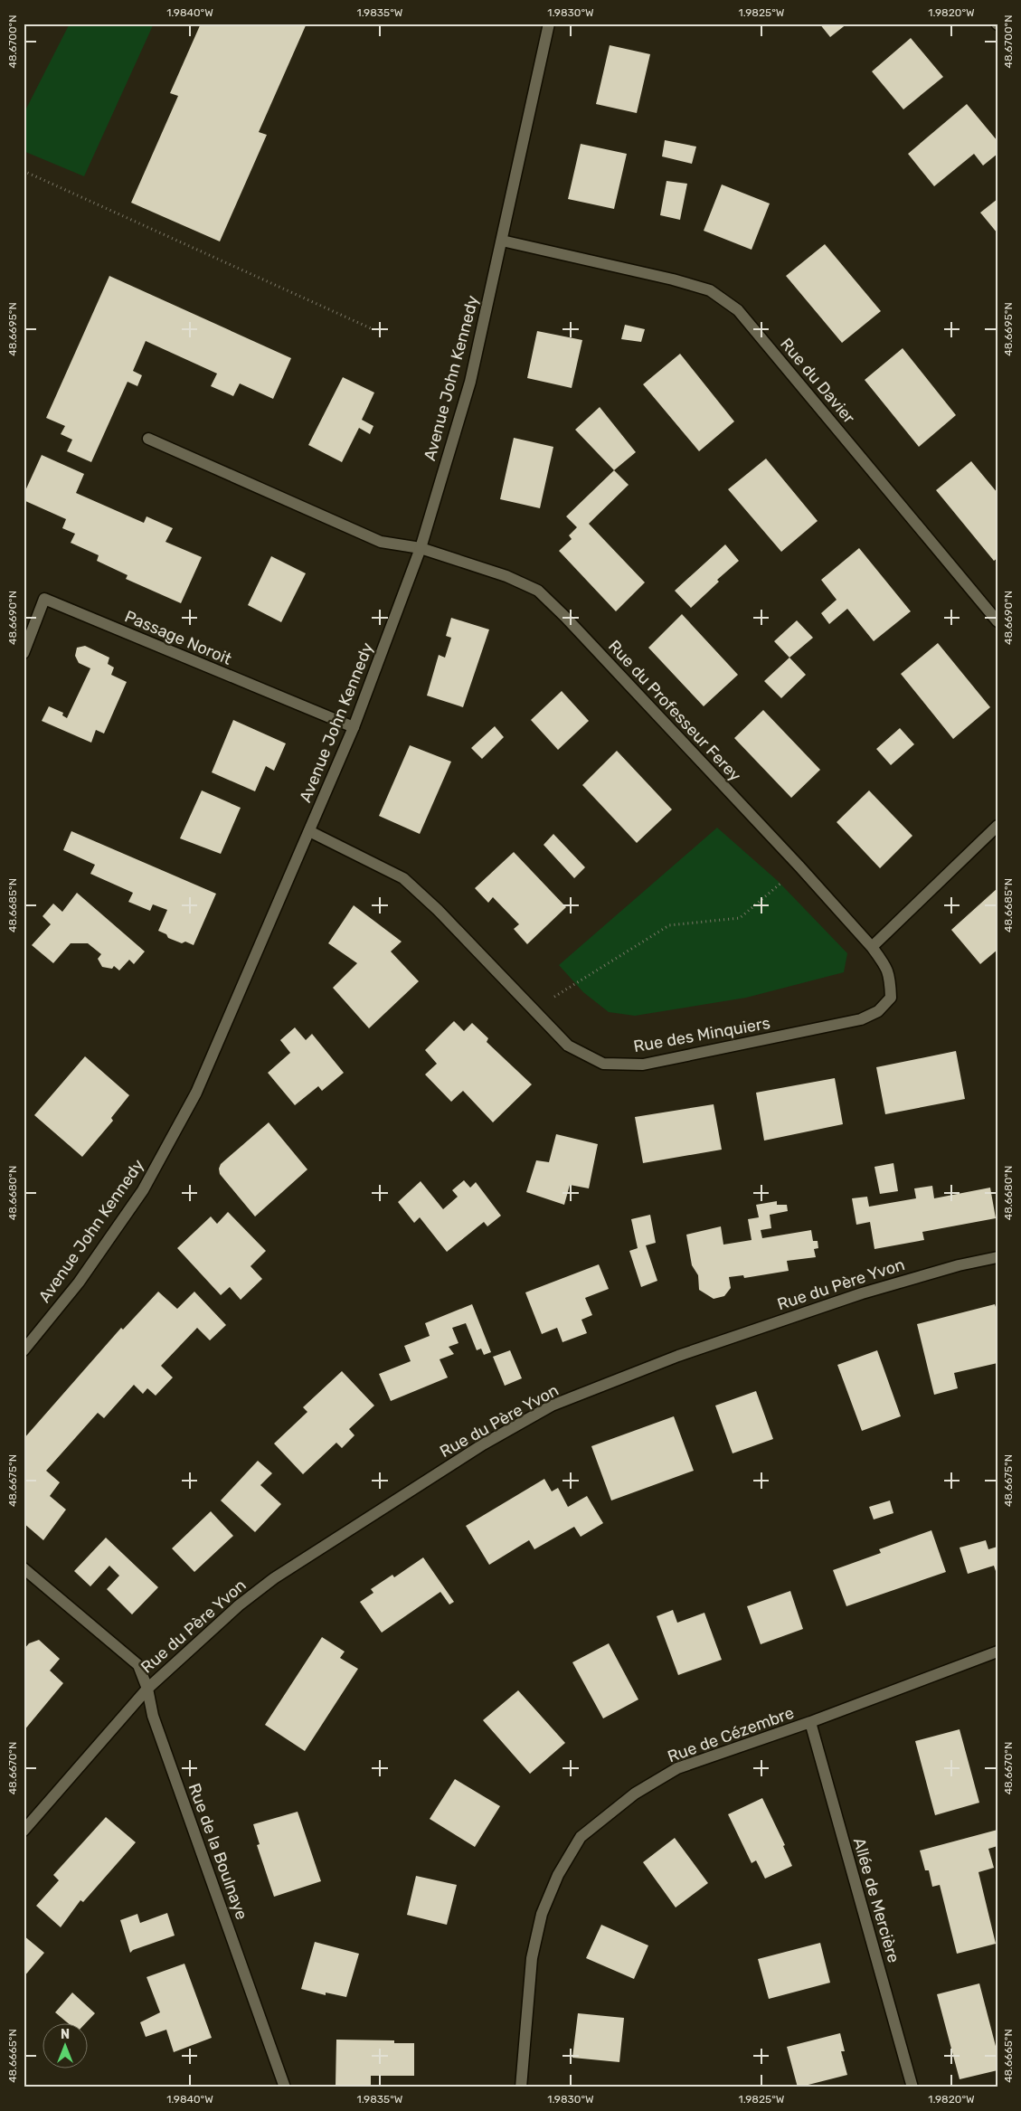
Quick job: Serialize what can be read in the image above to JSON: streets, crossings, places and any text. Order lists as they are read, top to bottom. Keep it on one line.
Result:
{"streets":{"street":["Avenue John Kennedy","Rue du Davier","Passage Noroit","Rue du Professeur Ferey","Rue des Minquiers","Rue du Père Yvon","Rue de Cézembre","Rue de la Boulnaye","Allée de Mercière"]},"crossings":[["Avenue John Kennedy","Rue du Davier"],["Avenue John Kennedy","Passage Noroit"],["Avenue John Kennedy","Rue du Professeur Ferey"],["Avenue John Kennedy","Rue des Minquiers"],["Rue du Professeur Ferey","Rue des Minquiers"],["Rue du Père Yvon","Rue de la Boulnaye"],["Rue de Cézembre","Allée de Mercière"]],"north":"top","coordinates":["1.9840°W","1.9835°W","1.9830°W","1.9825°W","1.9820°W","48.6700°N","48.6695°N","48.6690°N","48.6685°N","48.6680°N","48.6675°N","48.6670°N","48.6665°N"]}
